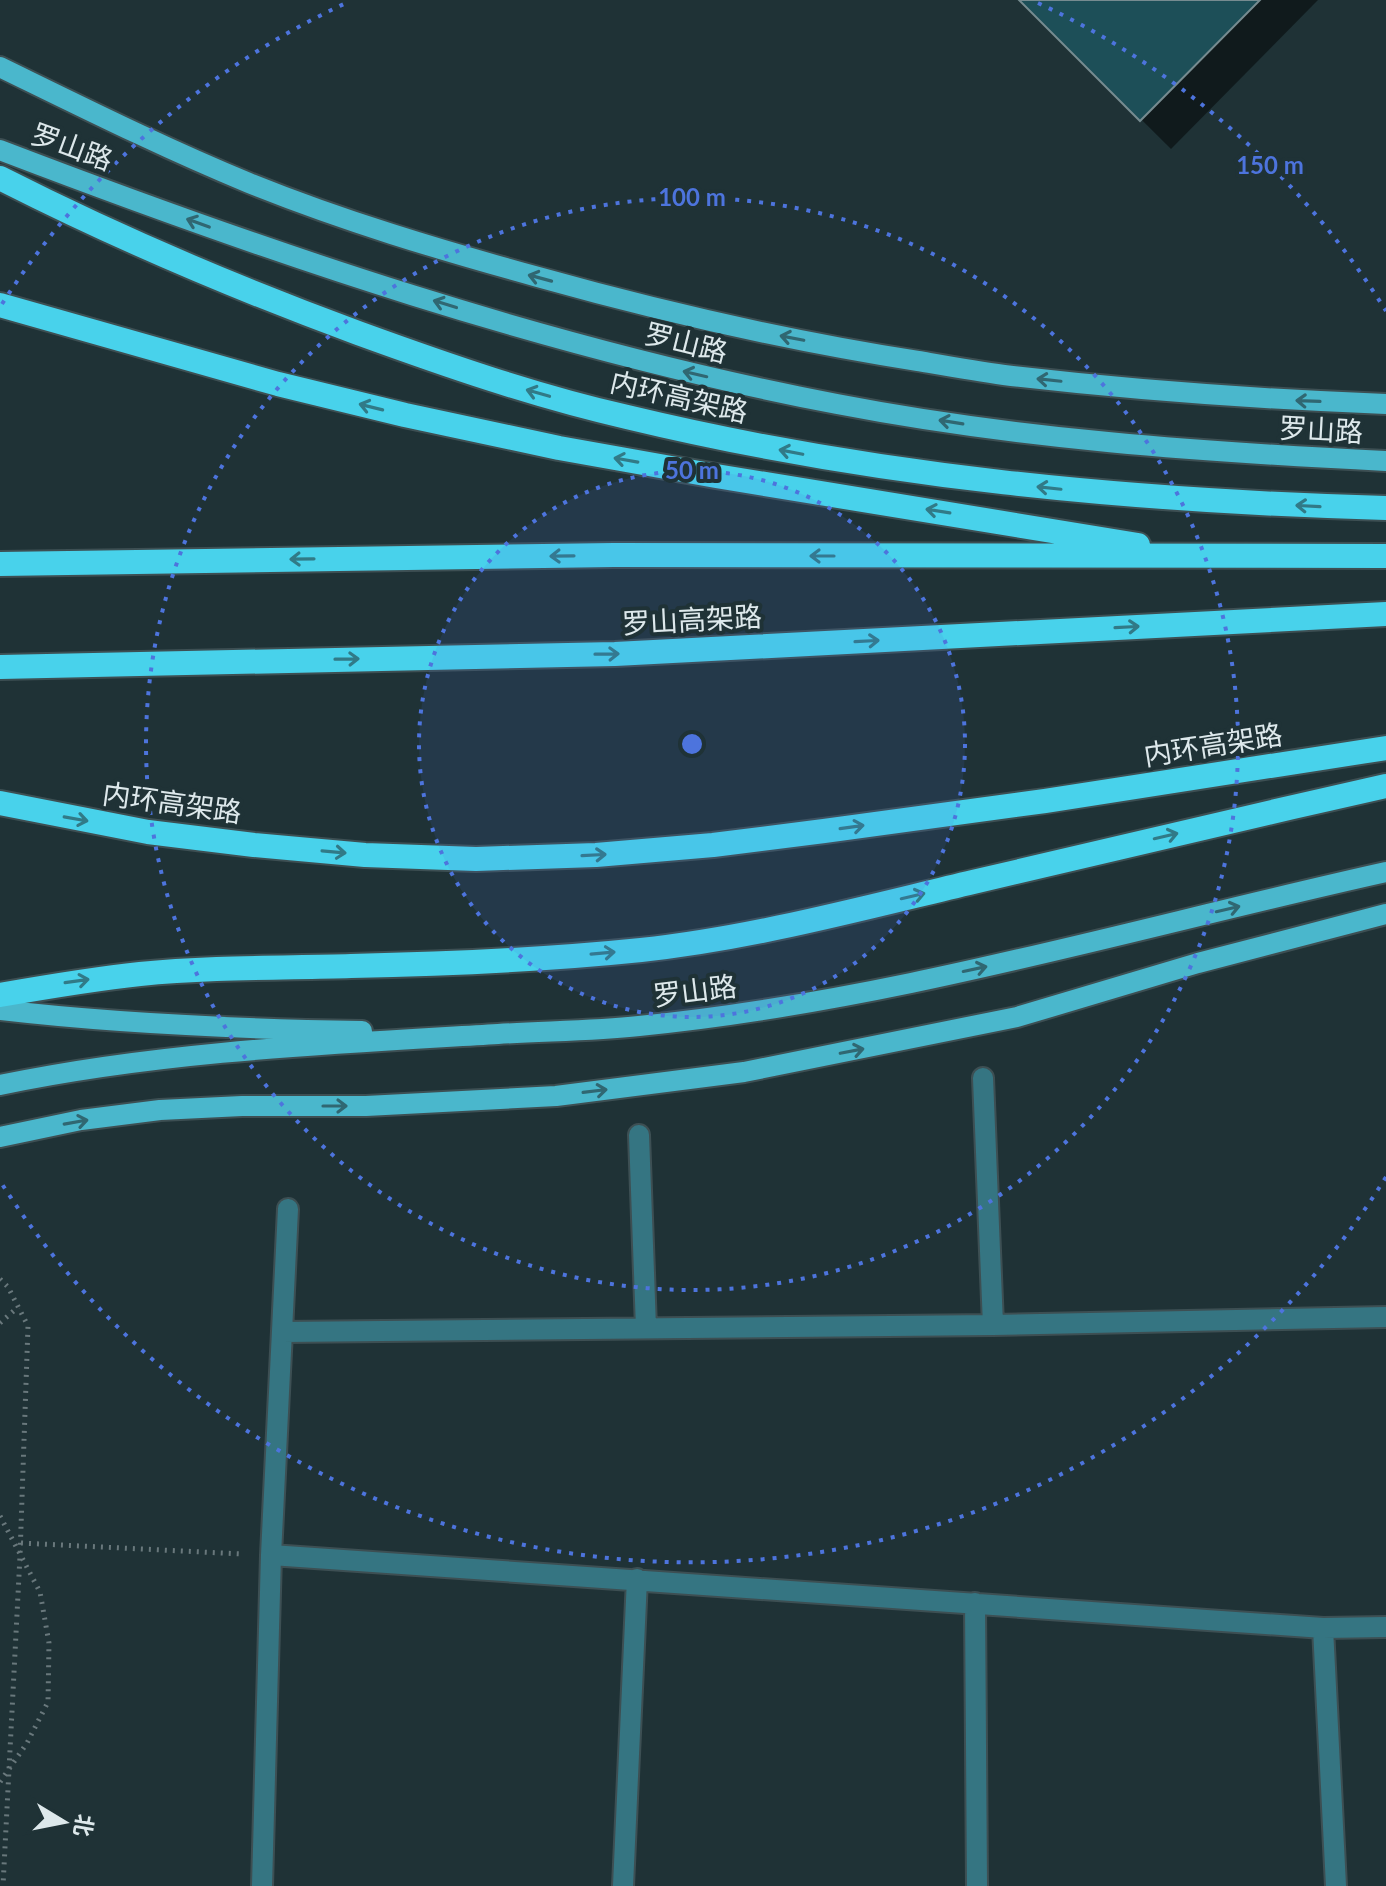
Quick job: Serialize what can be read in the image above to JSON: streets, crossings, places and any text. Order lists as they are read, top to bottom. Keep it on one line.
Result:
{"streets":{"highway":["内环高架路","罗山高架路"],"main road":["罗山路"]},"north":"right","rings":["150 m","100 m","50 m"]}
